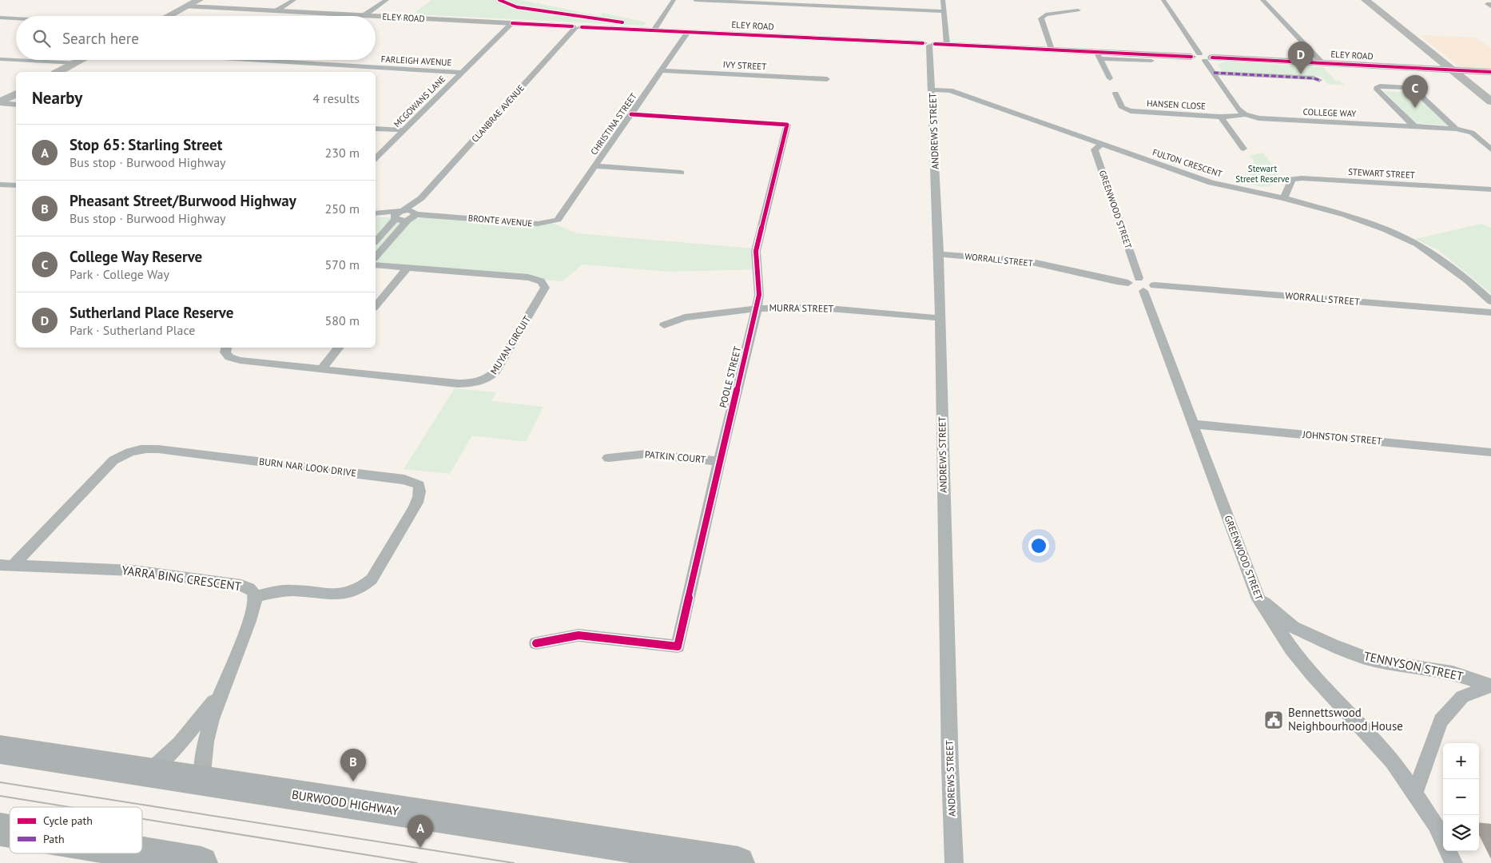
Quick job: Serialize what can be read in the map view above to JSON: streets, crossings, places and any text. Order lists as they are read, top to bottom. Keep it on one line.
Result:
{"streets":{"highway":["BURWOOD HIGHWAY"],"main road":["ELEY ROAD"],"street":["FARLEIGH AVENUE","IVY STREET","MCGOWANS LANE","HANSEN CLOSE","COLLEGE WAY","CLANBRAE AVENUE","CHRISTINA STREET","ANDREWS STREET","FULTON CRESCENT","STEWART STREET","GREENWOOD STREET","BRONTE AVENUE","WORRALL STREET","MURRA STREET","MUYAN CIRCUIT","POOLE STREET","JOHNSTON STREET","PATKIN COURT","BURN NAR LOOK DRIVE","YARRA BING CRESCENT","TENNYSON STREET"]},"crossings":[["ELEY ROAD","MCGOWANS LANE"],["ELEY ROAD","CLANBRAE AVENUE"],["ELEY ROAD","CHRISTINA STREET"],["ELEY ROAD","ANDREWS STREET"],["FARLEIGH AVENUE","MCGOWANS LANE"],["IVY STREET","CHRISTINA STREET"],["HANSEN CLOSE","COLLEGE WAY"],["CLANBRAE AVENUE","BRONTE AVENUE"],["CHRISTINA STREET","BRONTE AVENUE"],["CHRISTINA STREET","POOLE STREET"],["ANDREWS STREET","FULTON CRESCENT"],["ANDREWS STREET","WORRALL STREET"],["ANDREWS STREET","MURRA STREET"],["FULTON CRESCENT","STEWART STREET"],["FULTON CRESCENT","GREENWOOD STREET"],["GREENWOOD STREET","WORRALL STREET"],["GREENWOOD STREET","JOHNSTON STREET"],["GREENWOOD STREET","TENNYSON STREET"],["MURRA STREET","POOLE STREET"],["POOLE STREET","PATKIN COURT"],["BURN NAR LOOK DRIVE","YARRA BING CRESCENT"]],"parks":["Stewart Street Reserve"],"places":{"public building":["Bennettswood Neighbourhood House"]},"legend":["Cycle path","Path"],"page":{"search":"Search here","pins":["D","C","B","A"],"heading":["Nearby","4 results"],"list":[{"mark":"A","name":"Stop 65: Starling Street","note":"Bus stop · Burwood Highway","value":"230 m"},{"mark":"B","name":"Pheasant Street/Burwood Highway","note":"Bus stop · Burwood Highway","value":"250 m"},{"mark":"C","name":"College Way Reserve","note":"Park · College Way","value":"570 m"},{"mark":"D","name":"Sutherland Place Reserve","note":"Park · Sutherland Place","value":"580 m"}],"map_buttons":["+","−"]}}
